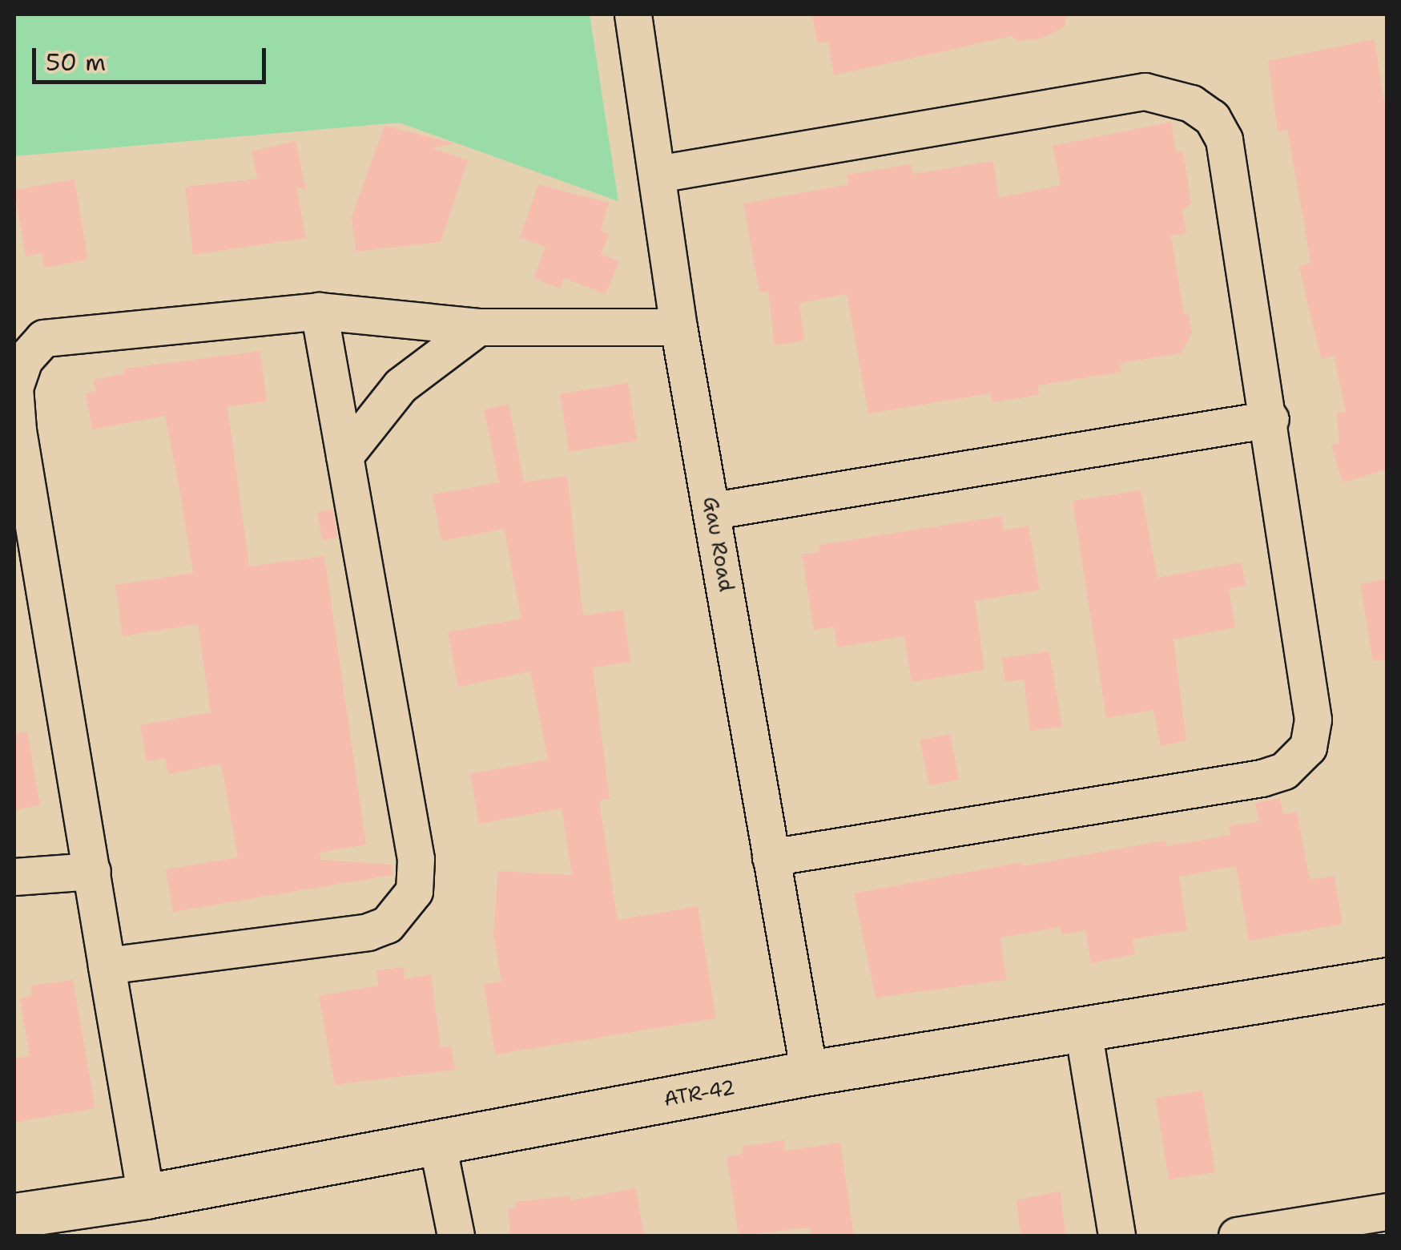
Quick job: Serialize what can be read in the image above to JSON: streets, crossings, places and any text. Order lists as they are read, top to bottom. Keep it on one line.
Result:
{"streets":{"street":["Gau Road","ATR-42"]},"crossings":[["Gau Road","ATR-42"]],"scale_bar":"50 m"}
